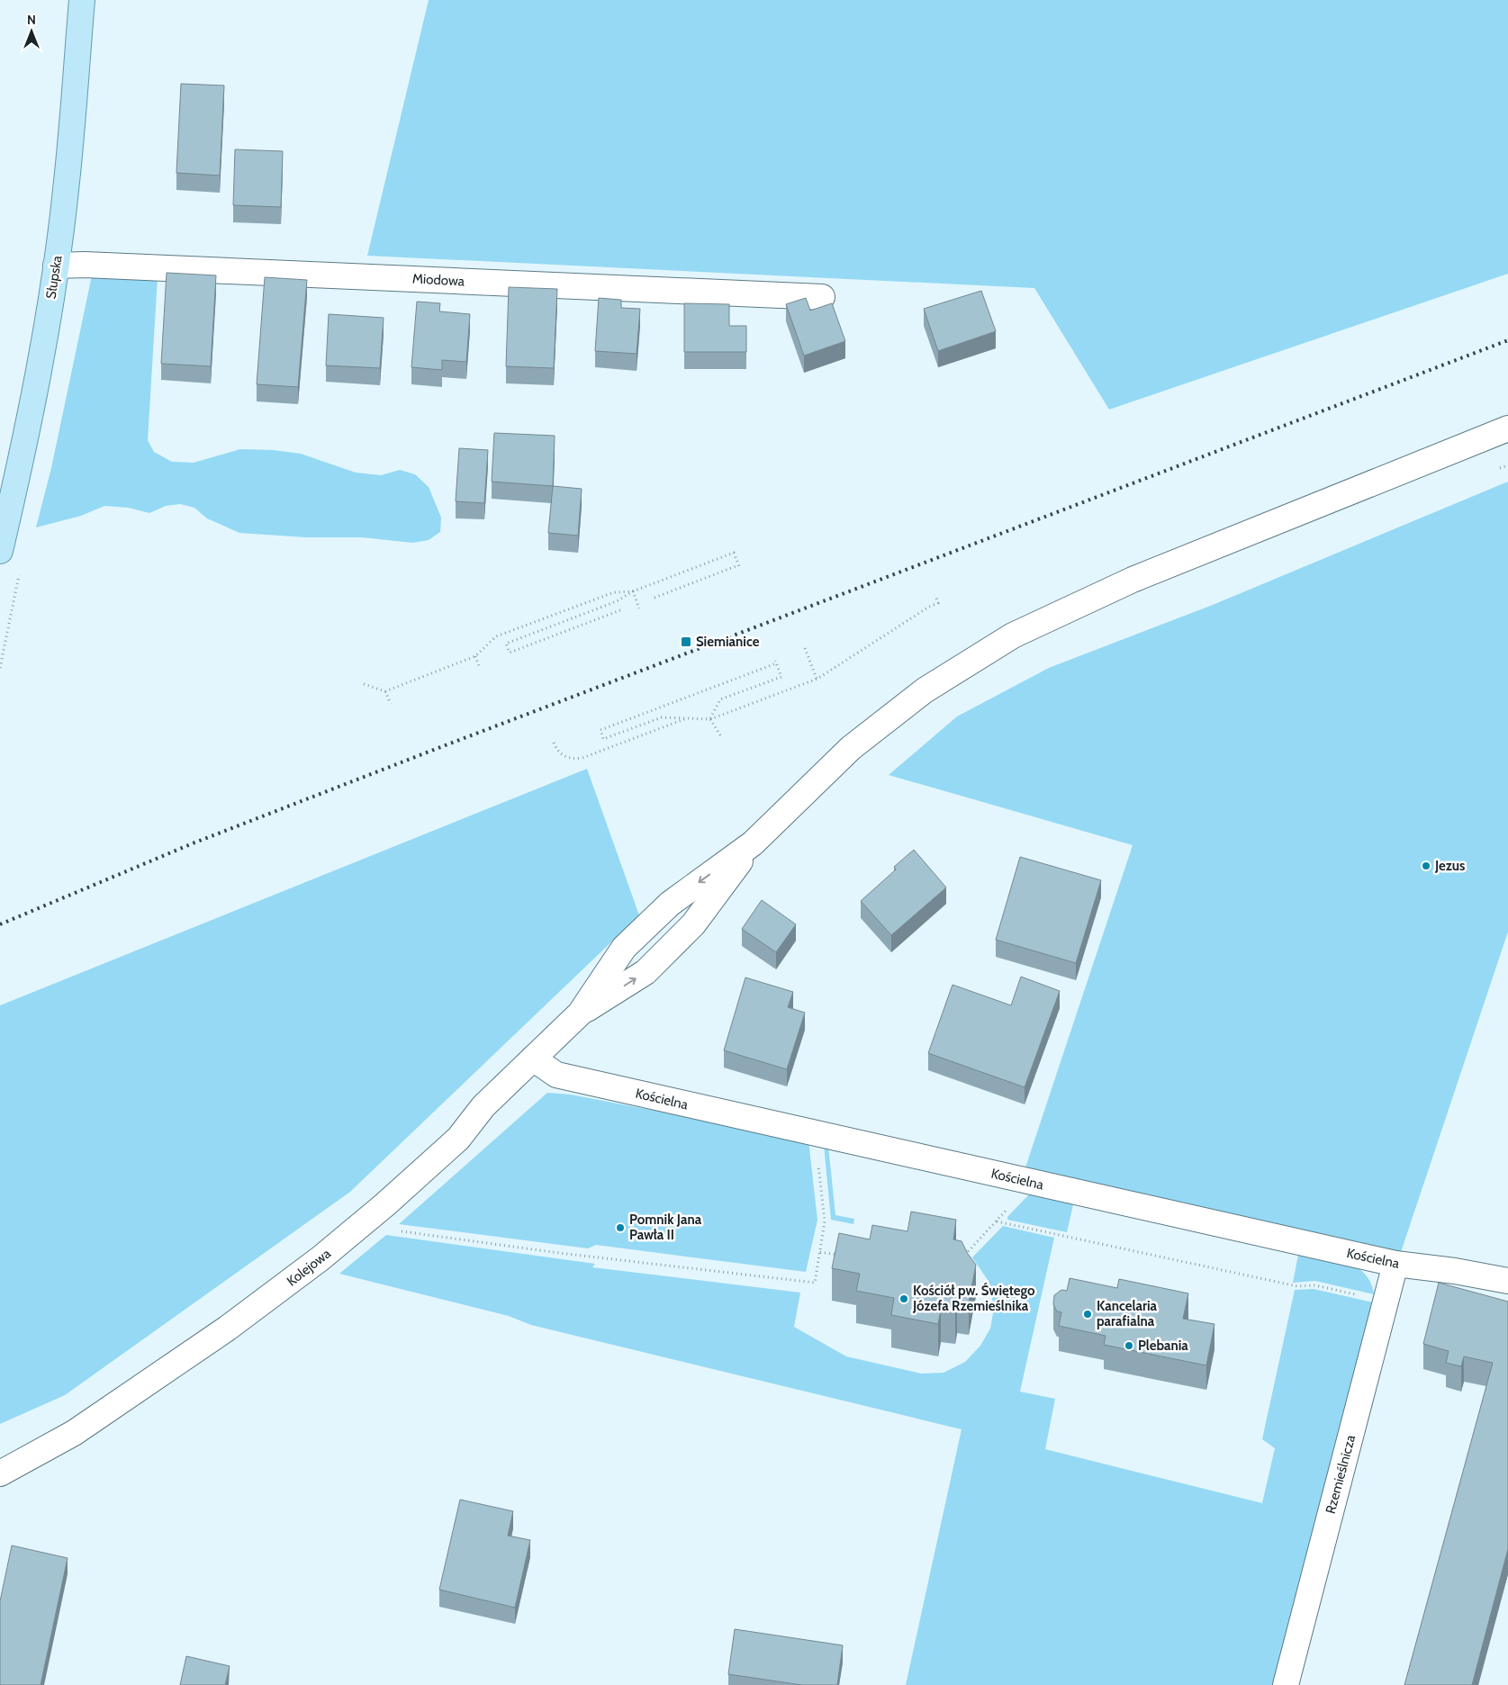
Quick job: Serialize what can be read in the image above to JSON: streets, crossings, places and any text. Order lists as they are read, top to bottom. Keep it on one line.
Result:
{"streets":{"main road":["Słupska"],"street":["Miodowa","Kościelna","Kolejowa","Rzemieślnicza"]},"crossings":[["Słupska","Miodowa"],["Kościelna","Kolejowa"],["Kościelna","Rzemieślnicza"]],"places":{"transit":["Siemianice"],"other":["Jezus","Pomnik Jana Pawła II","Kościół pw. Świętego Józefa Rzemieślnika","Kancelaria parafialna","Plebania"]},"north":"top"}
